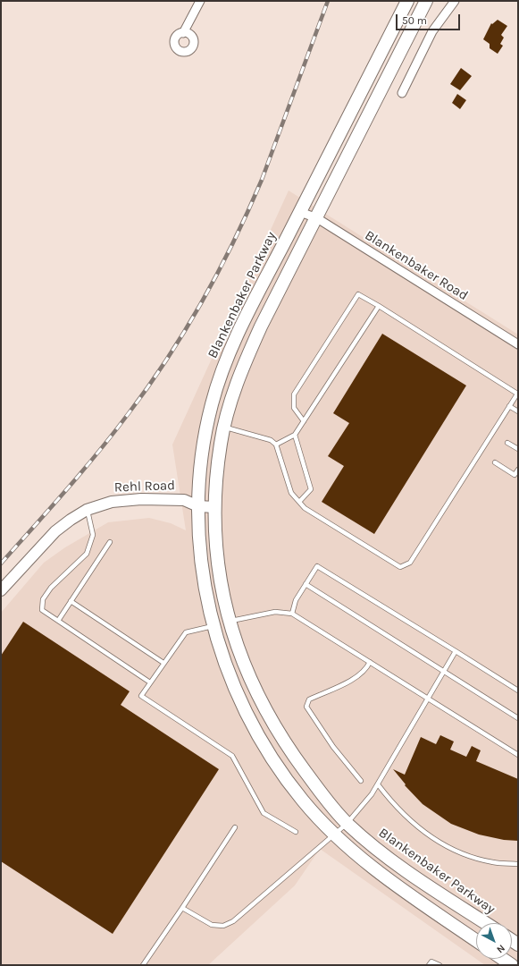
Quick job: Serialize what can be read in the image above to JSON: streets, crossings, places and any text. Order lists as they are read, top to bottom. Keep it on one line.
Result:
{"streets":{"main road":["Blankenbaker Parkway"],"street":["Blankenbaker Road","Rehl Road"]},"crossings":[["Blankenbaker Road","Blankenbaker Parkway"],["Blankenbaker Parkway","Rehl Road"]],"scale_bar":"50 m","north":"bottom right"}
